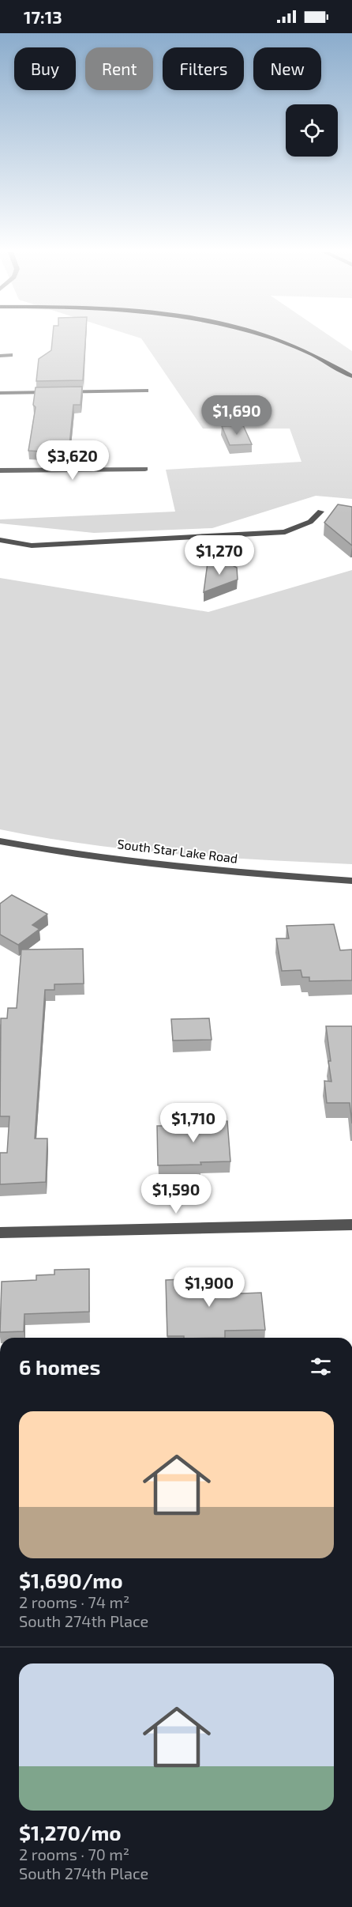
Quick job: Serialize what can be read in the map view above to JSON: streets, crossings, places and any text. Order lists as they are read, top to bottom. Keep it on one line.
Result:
{"streets":{"street":["South Star Lake Road"]},"page":{"status":"17:13","chip":["Buy","Rent","Filters","New"],"price":["$1,690","$3,620","$1,270","$1,710","$1,590","$1,900"],"heading":"6 homes","list":[{"name":"$1,690/mo","note":"2 rooms · 74 m² · South 274th Place"},{"name":"$1,270/mo","note":"2 rooms · 70 m² · South 274th Place"}]}}
